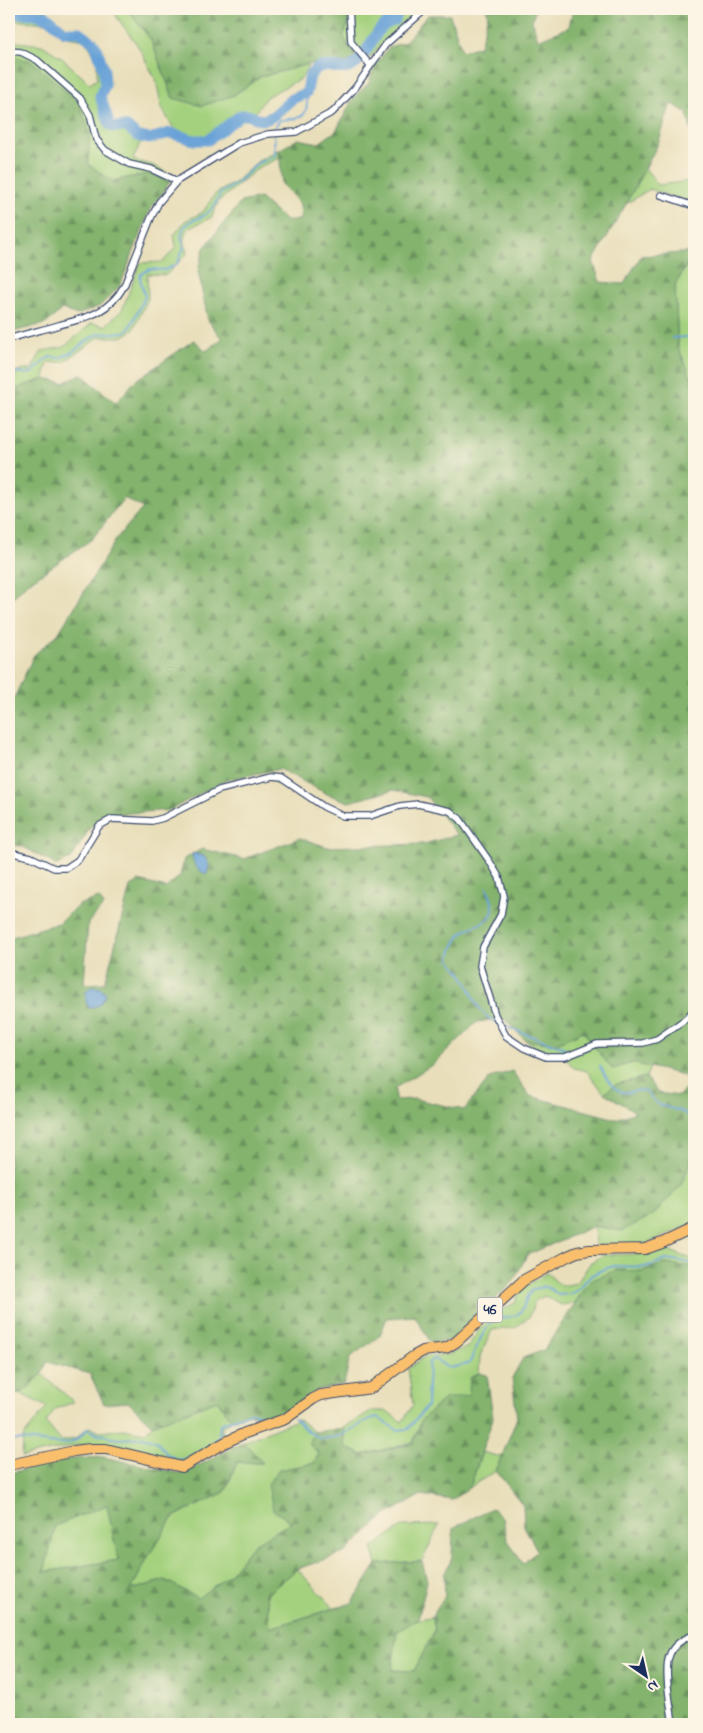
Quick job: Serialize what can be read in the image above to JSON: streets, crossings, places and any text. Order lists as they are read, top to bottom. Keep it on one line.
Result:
{"streets":{"main road":["46"]},"north":"bottom right"}
